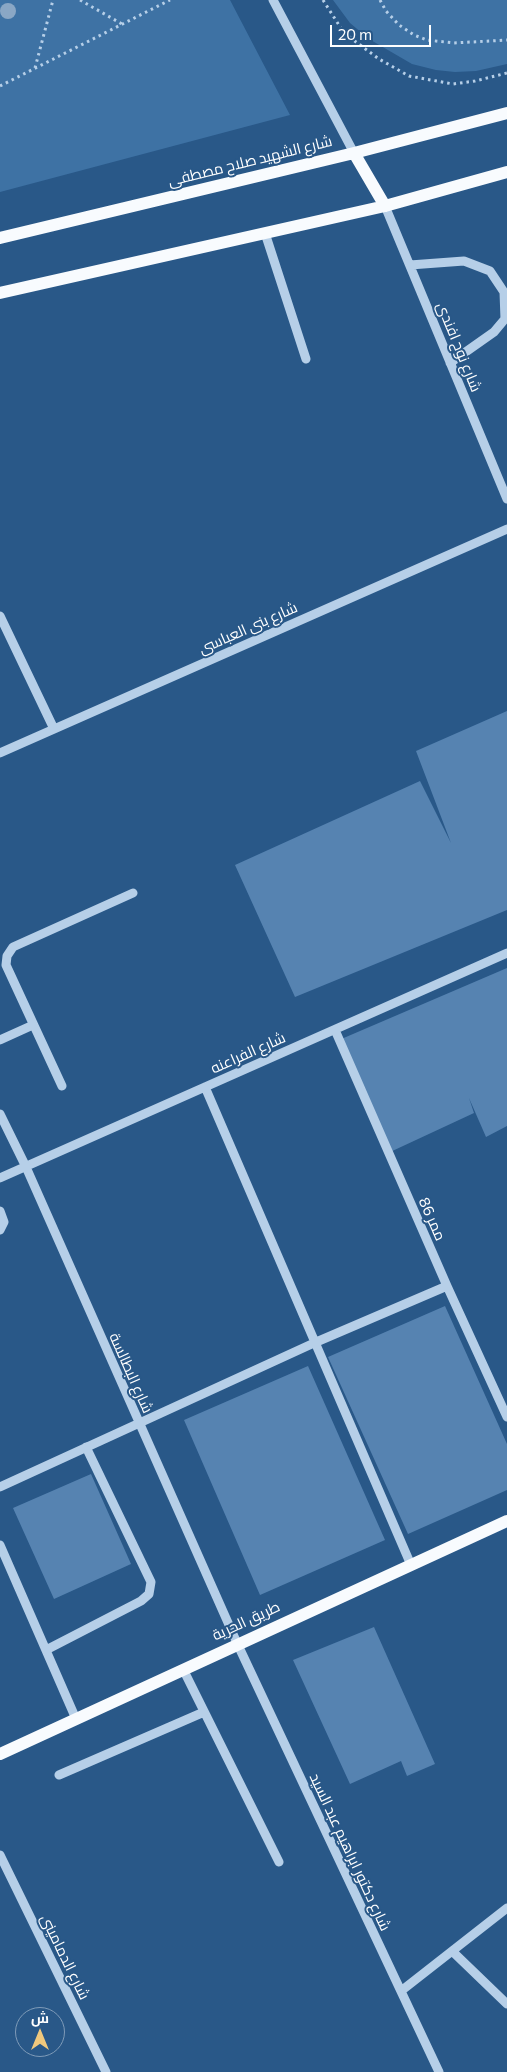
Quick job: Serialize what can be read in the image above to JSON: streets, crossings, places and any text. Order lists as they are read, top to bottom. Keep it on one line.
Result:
{"streets":{"main road":["شارع الشهيد صلاح مصطفى","طريق الحرية"],"street":["شارع نوح افندى","شارع بنى العباسى","شارع الفراعنه","ممر 86","شارع البطالسة","شارع دكتور ابراهيم عبد السيد","شارع الدمامينى"]},"crossings":[["شارع الفراعنه","ممر 86"],["شارع الفراعنه","شارع البطالسة"],["شارع البطالسة","طريق الحرية"],["شارع البطالسة","شارع دكتور ابراهيم عبد السيد"],["طريق الحرية","شارع دكتور ابراهيم عبد السيد"]],"scale_bar":"20 m","north":"top"}
